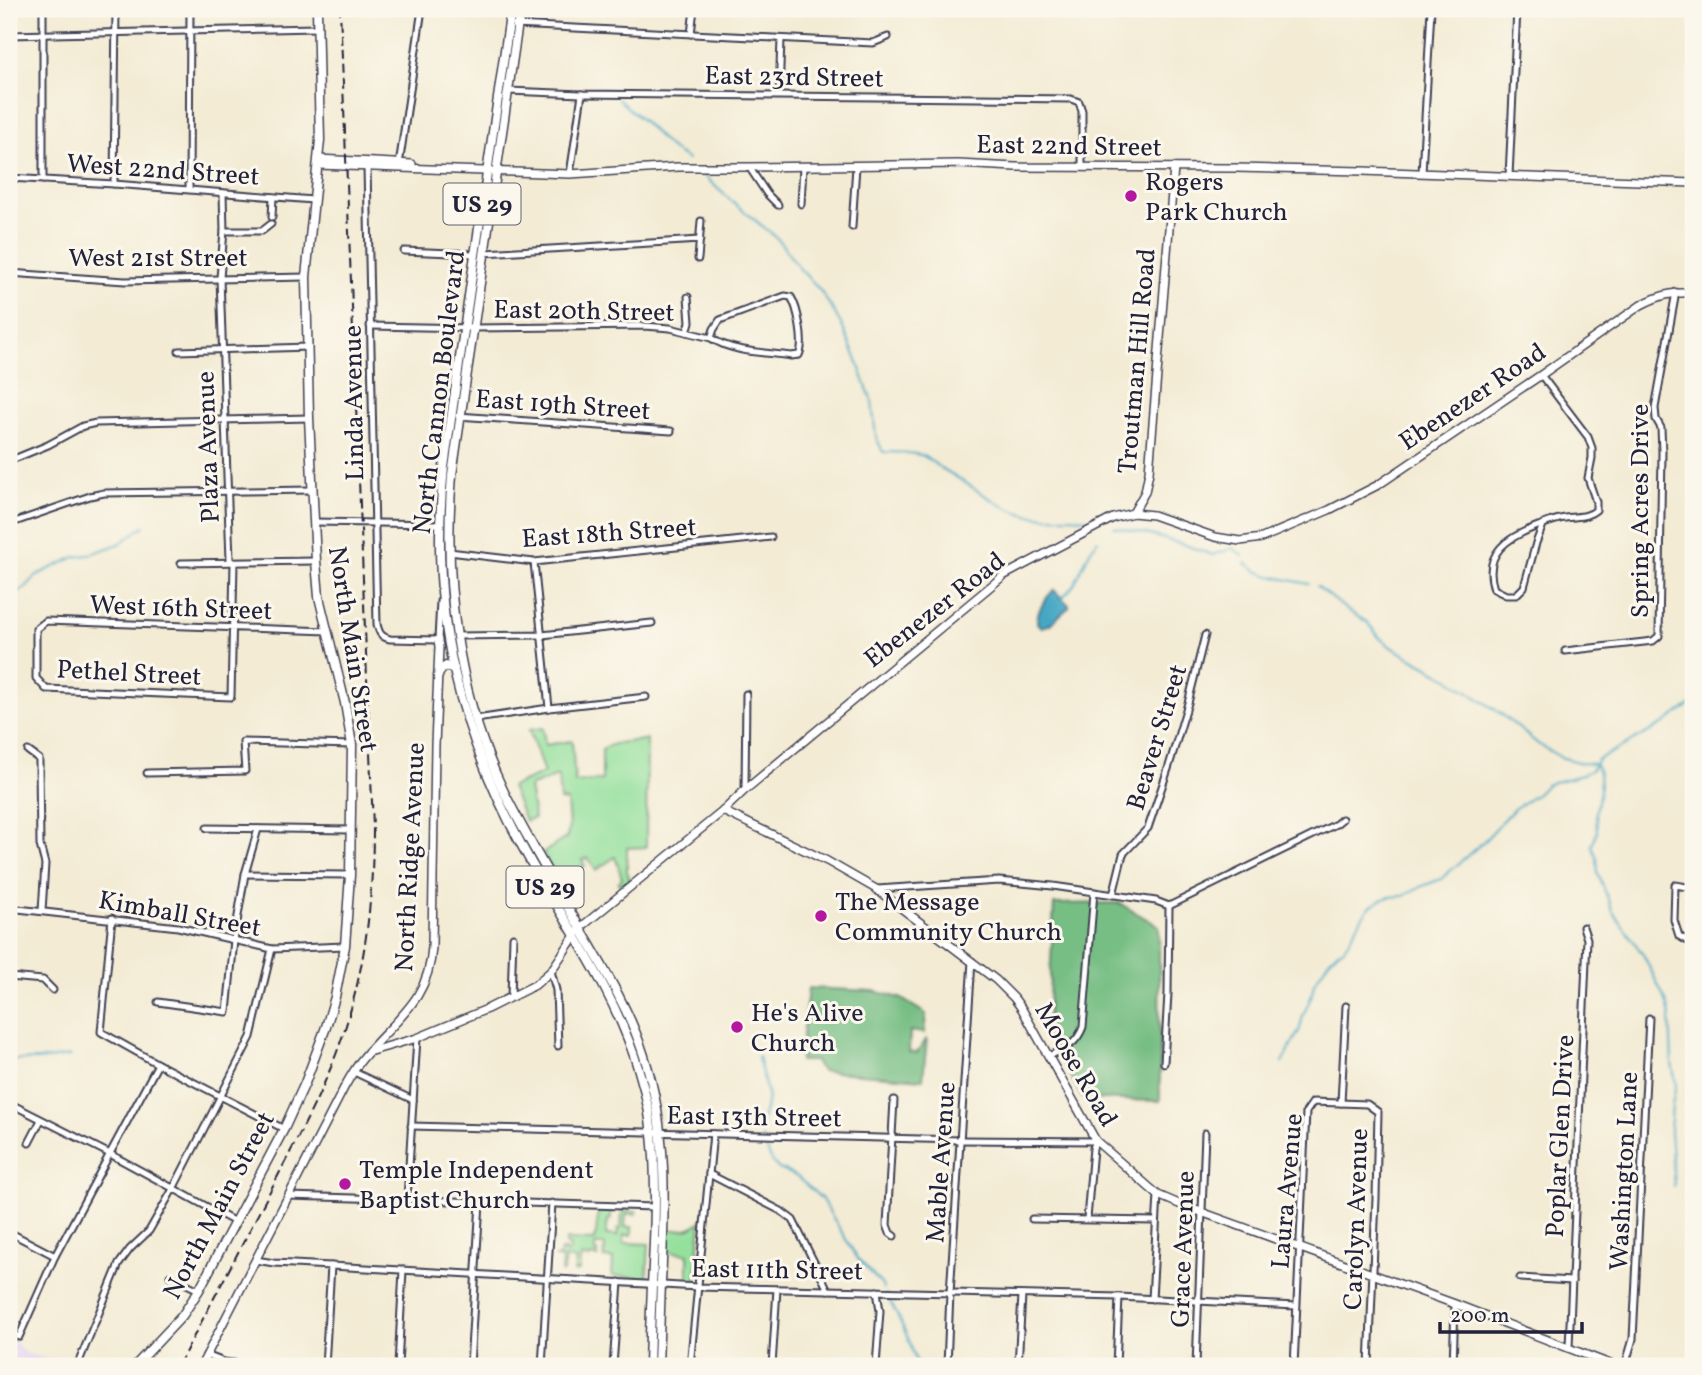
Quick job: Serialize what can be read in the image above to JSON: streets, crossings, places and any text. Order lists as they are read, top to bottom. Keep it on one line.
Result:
{"streets":{"main road":["US 29","North Cannon Boulevard","North Main Street"],"street":["East 23rd Street","East 22nd Street","West 22nd Street","West 21st Street","East 20th Street","Troutman Hill Road","Ebenezer Road","Linda Avenue","East 19th Street","Plaza Avenue","Spring Acres Drive","East 18th Street","West 16th Street","Pethel Street","Beaver Street","North Ridge Avenue","Kimball Street","Moose Road","East 13th Street","Poplar Glen Drive","Mable Avenue","Washington Lane","Laura Avenue","Carolyn Avenue","Grace Avenue","East 11th Street"]},"crossings":[["East 23rd Street","East 22nd Street"],["East 23rd Street","North Cannon Boulevard"],["East 22nd Street","Troutman Hill Road"],["East 22nd Street","North Cannon Boulevard"],["East 22nd Street","Linda Avenue"],["East 22nd Street","North Main Street"],["West 22nd Street","Plaza Avenue"],["West 22nd Street","North Main Street"],["West 21st Street","Plaza Avenue"],["West 21st Street","North Main Street"],["East 20th Street","North Cannon Boulevard"],["East 20th Street","Linda Avenue"],["Troutman Hill Road","Ebenezer Road"],["North Cannon Boulevard","Ebenezer Road"],["North Cannon Boulevard","East 19th Street"],["North Cannon Boulevard","East 18th Street"],["North Cannon Boulevard","North Ridge Avenue"],["North Cannon Boulevard","East 13th Street"],["North Cannon Boulevard","East 11th Street"],["Ebenezer Road","Spring Acres Drive"],["Ebenezer Road","North Ridge Avenue"],["Ebenezer Road","Moose Road"],["Linda Avenue","North Ridge Avenue"],["Plaza Avenue","West 16th Street"],["Plaza Avenue","Pethel Street"],["West 16th Street","North Main Street"],["West 16th Street","Pethel Street"],["North Main Street","Kimball Street"],["North Ridge Avenue","East 11th Street"],["Moose Road","East 13th Street"],["Moose Road","Poplar Glen Drive"],["Moose Road","Mable Avenue"],["Moose Road","Laura Avenue"],["Moose Road","Carolyn Avenue"],["Moose Road","Grace Avenue"],["East 13th Street","Mable Avenue"],["Mable Avenue","East 11th Street"],["Laura Avenue","Carolyn Avenue"],["Laura Avenue","East 11th Street"],["Grace Avenue","East 11th Street"]],"places":["Rogers Park Church","The Message Community Church","He's Alive Church","Temple Independent Baptist Church"],"scale_bar":"200 m"}
